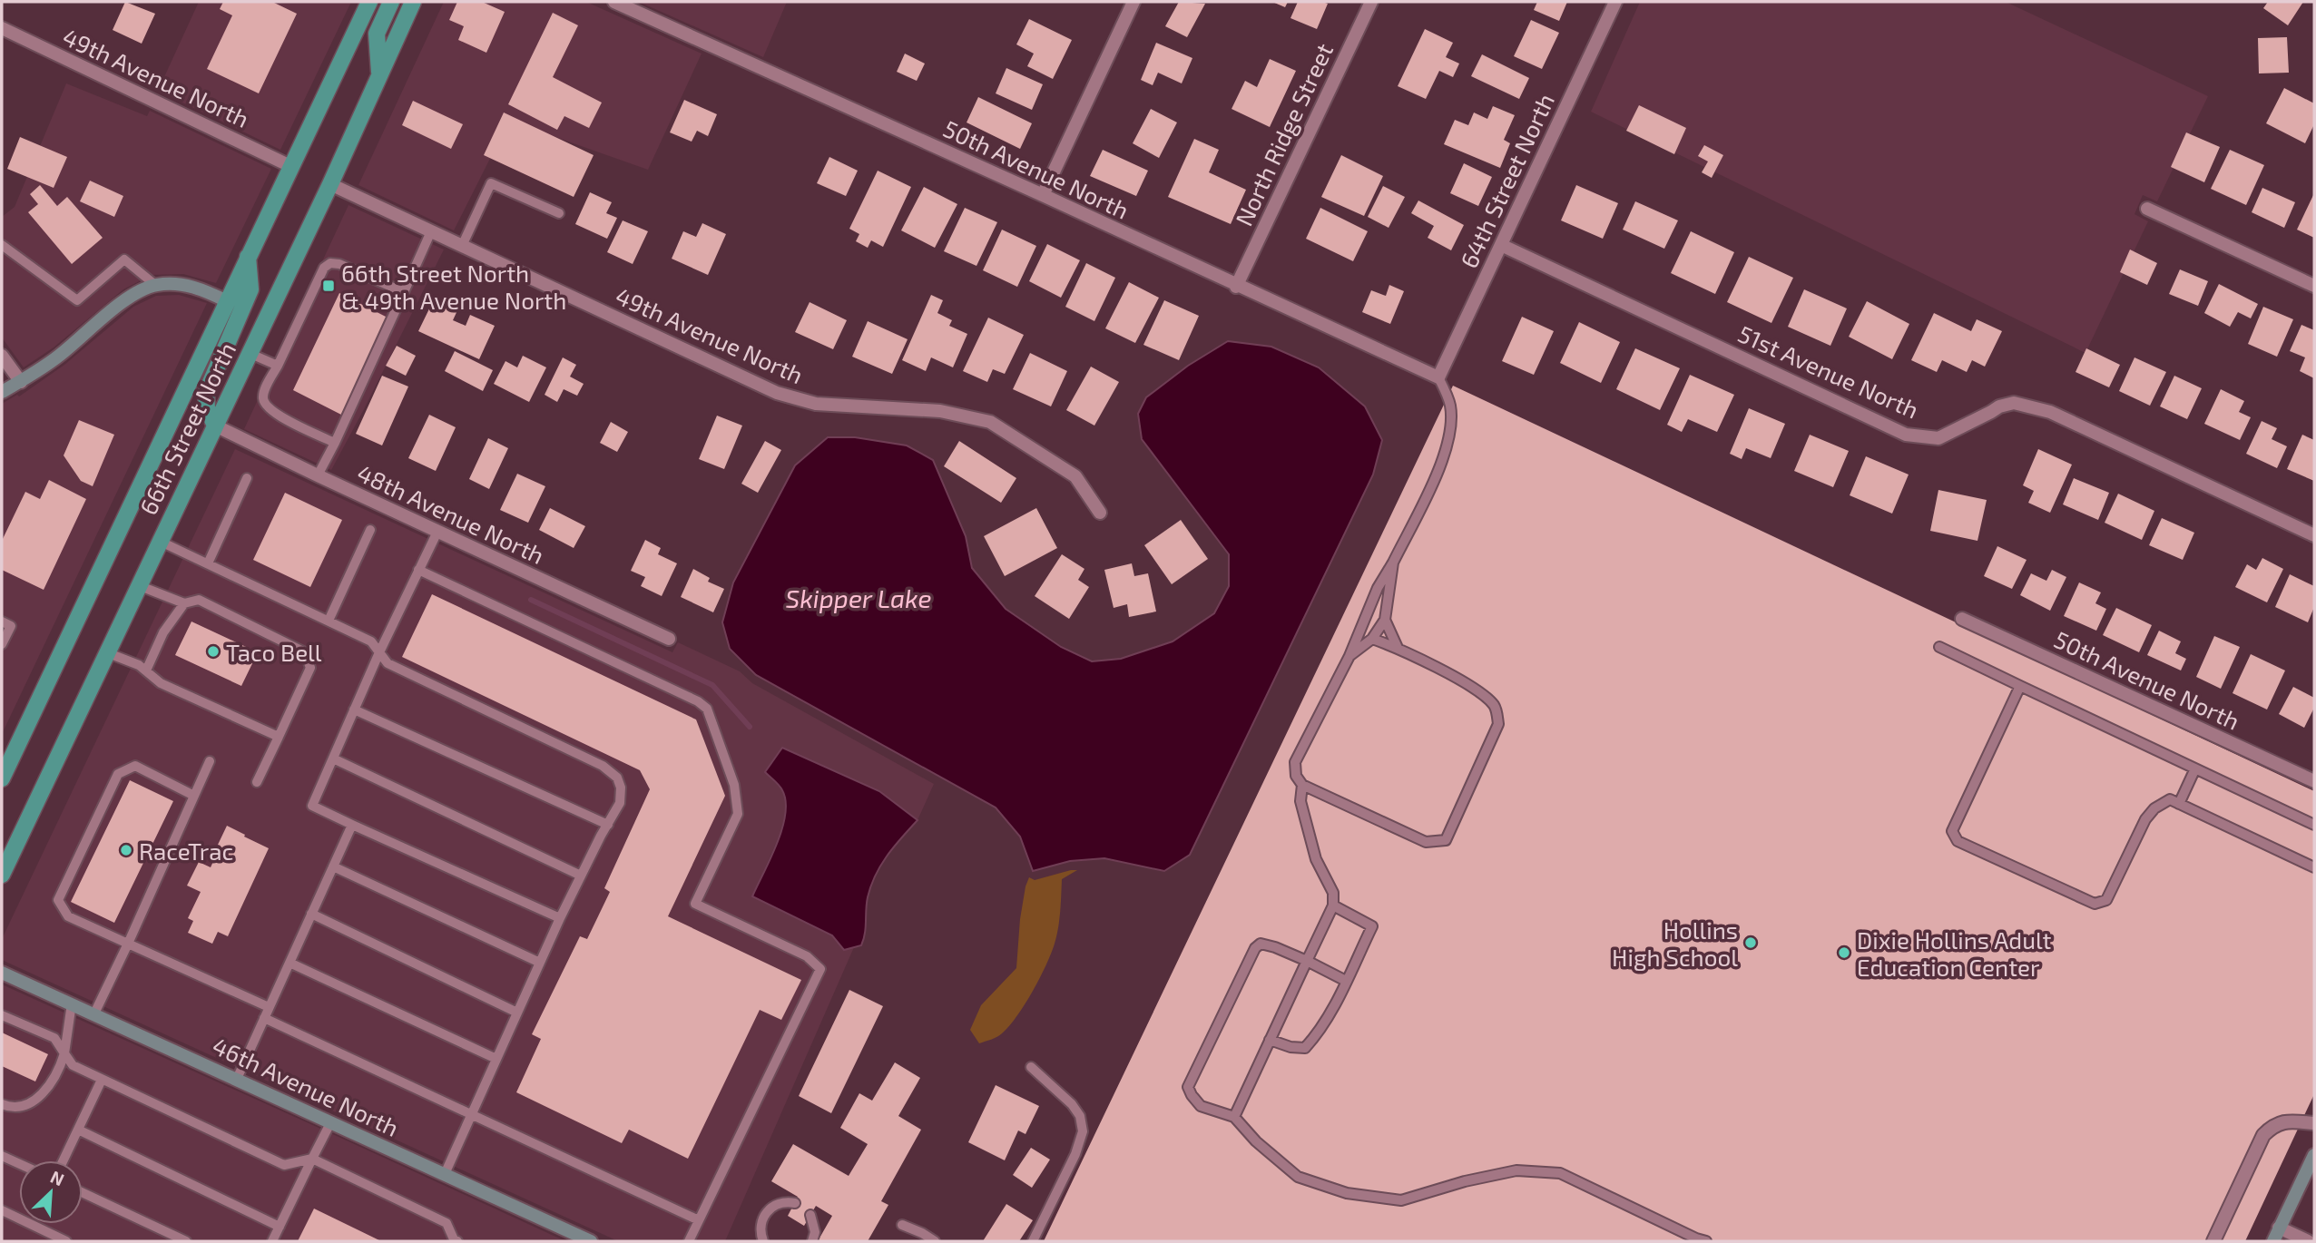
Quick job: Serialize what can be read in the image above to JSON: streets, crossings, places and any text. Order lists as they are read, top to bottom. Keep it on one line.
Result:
{"streets":{"main road":["66th Street North"],"street":["49th Avenue North","North Ridge Street","50th Avenue North","64th Street North","51st Avenue North","48th Avenue North","46th Avenue North"]},"crossings":[["49th Avenue North","66th Street North"],["North Ridge Street","50th Avenue North"],["50th Avenue North","64th Street North"],["64th Street North","51st Avenue North"],["66th Street North","48th Avenue North"]],"water":["Skipper Lake"],"places":{"transit":["66th Street North & 49th Avenue North"],"other":["Taco Bell","RaceTrac","Hollins High School","Dixie Hollins Adult Education Center"]},"north":"top right"}
